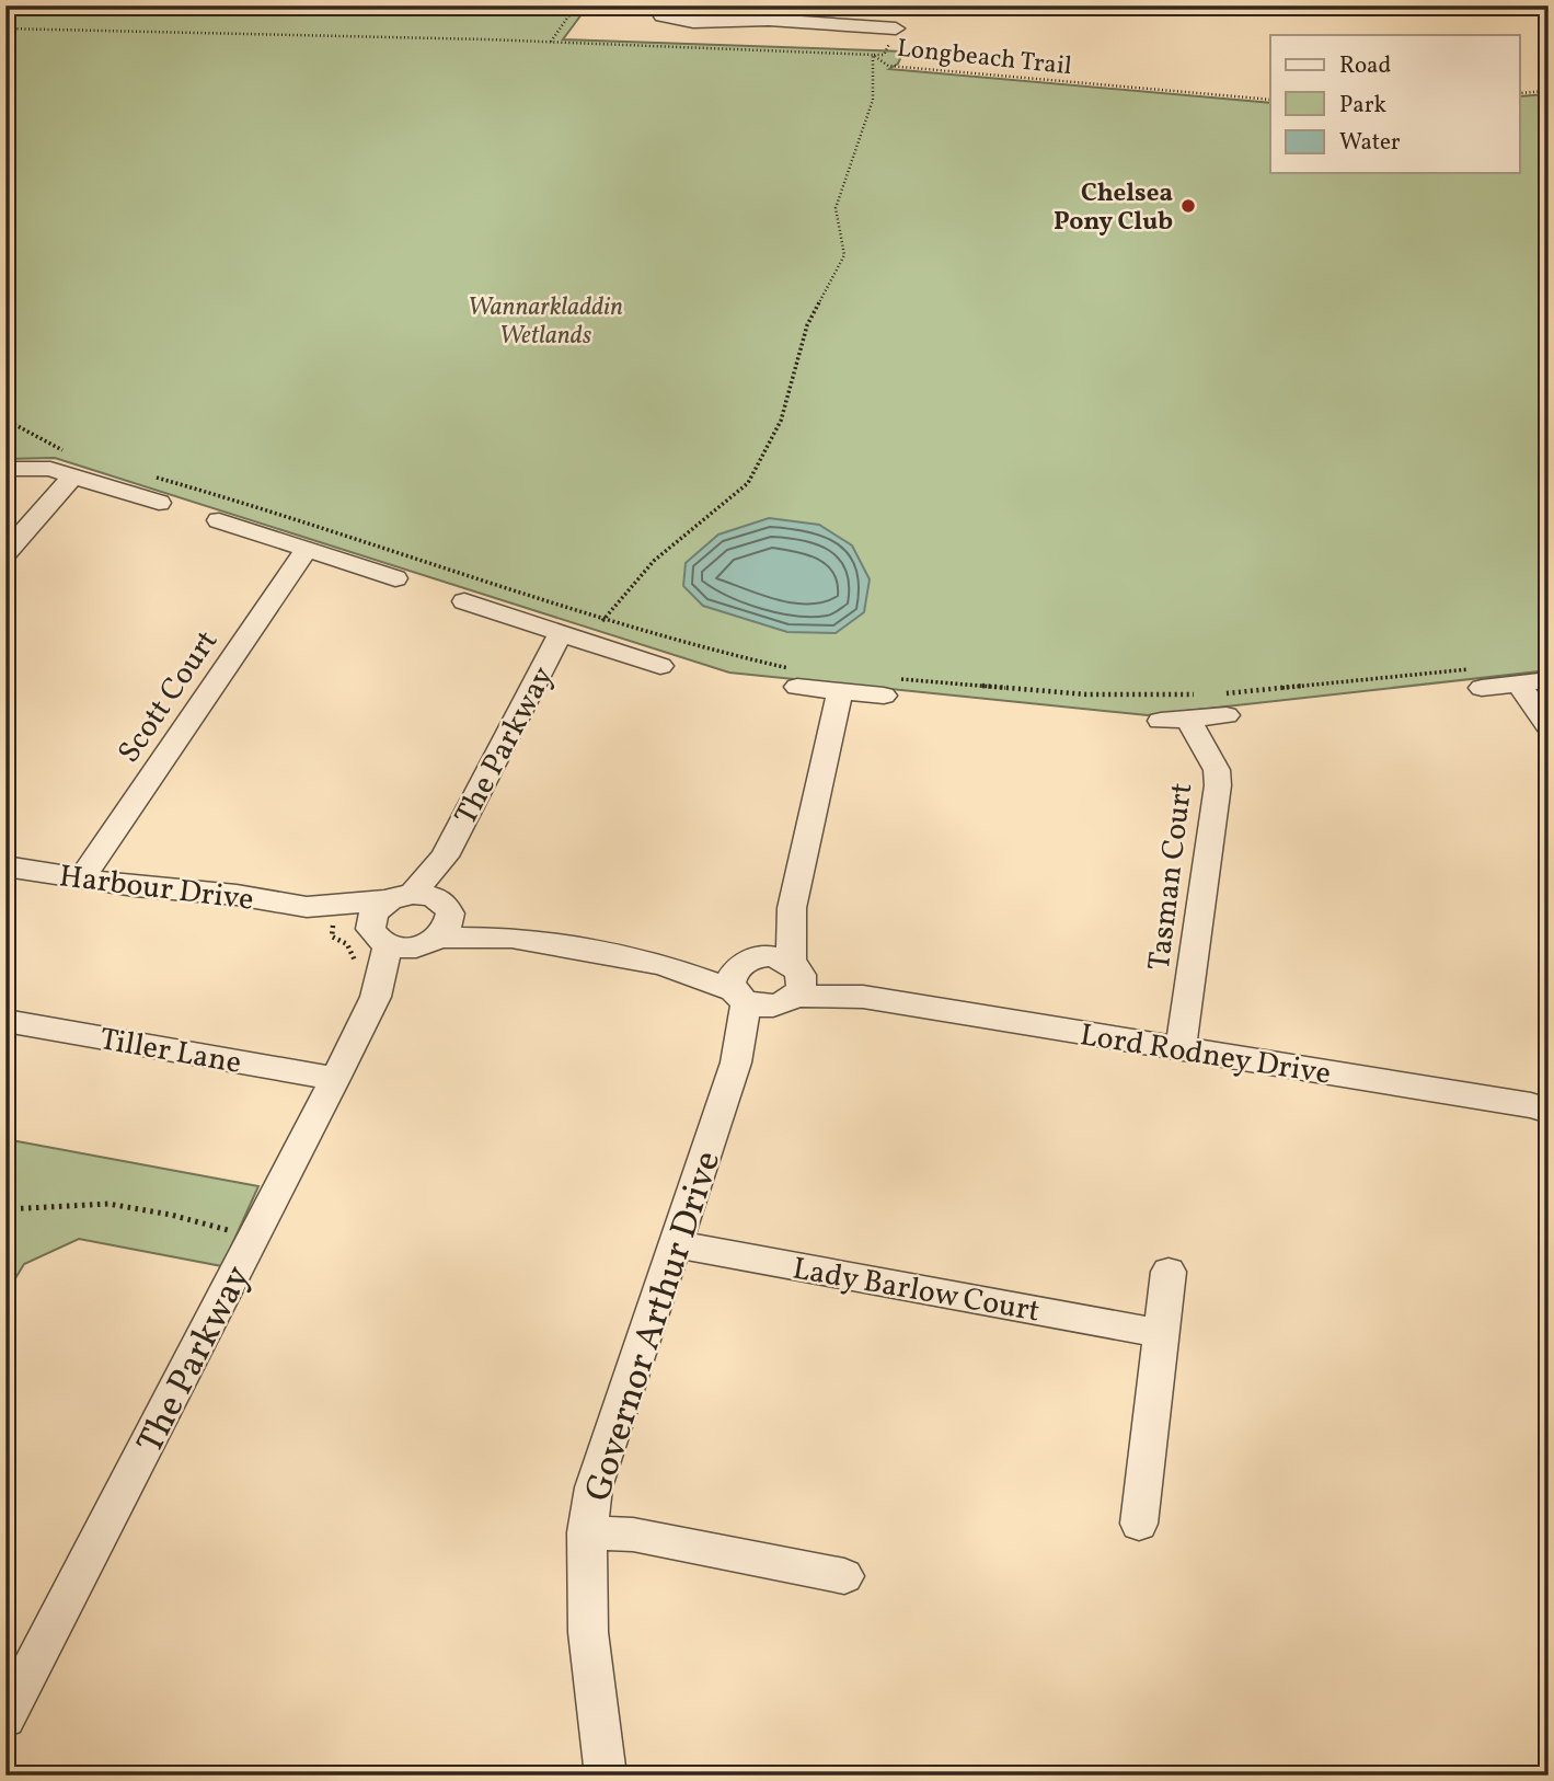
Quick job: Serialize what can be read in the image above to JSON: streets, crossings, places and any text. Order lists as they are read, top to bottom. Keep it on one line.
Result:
{"streets":{"street":["Scott Court","The Parkway","Tasman Court","Harbour Drive","Tiller Lane","Lord Rodney Drive","Lady Barlow Court","Governor Arthur Drive"],"path":["Longbeach Trail"]},"crossings":[["Scott Court","Harbour Drive"],["The Parkway","Harbour Drive"],["The Parkway","Tiller Lane"],["Tasman Court","Lord Rodney Drive"],["Lord Rodney Drive","Governor Arthur Drive"],["Lady Barlow Court","Governor Arthur Drive"]],"parks":["Wannarkladdin Wetlands"],"places":["Chelsea Pony Club"],"legend":["Road","Park","Water"]}
